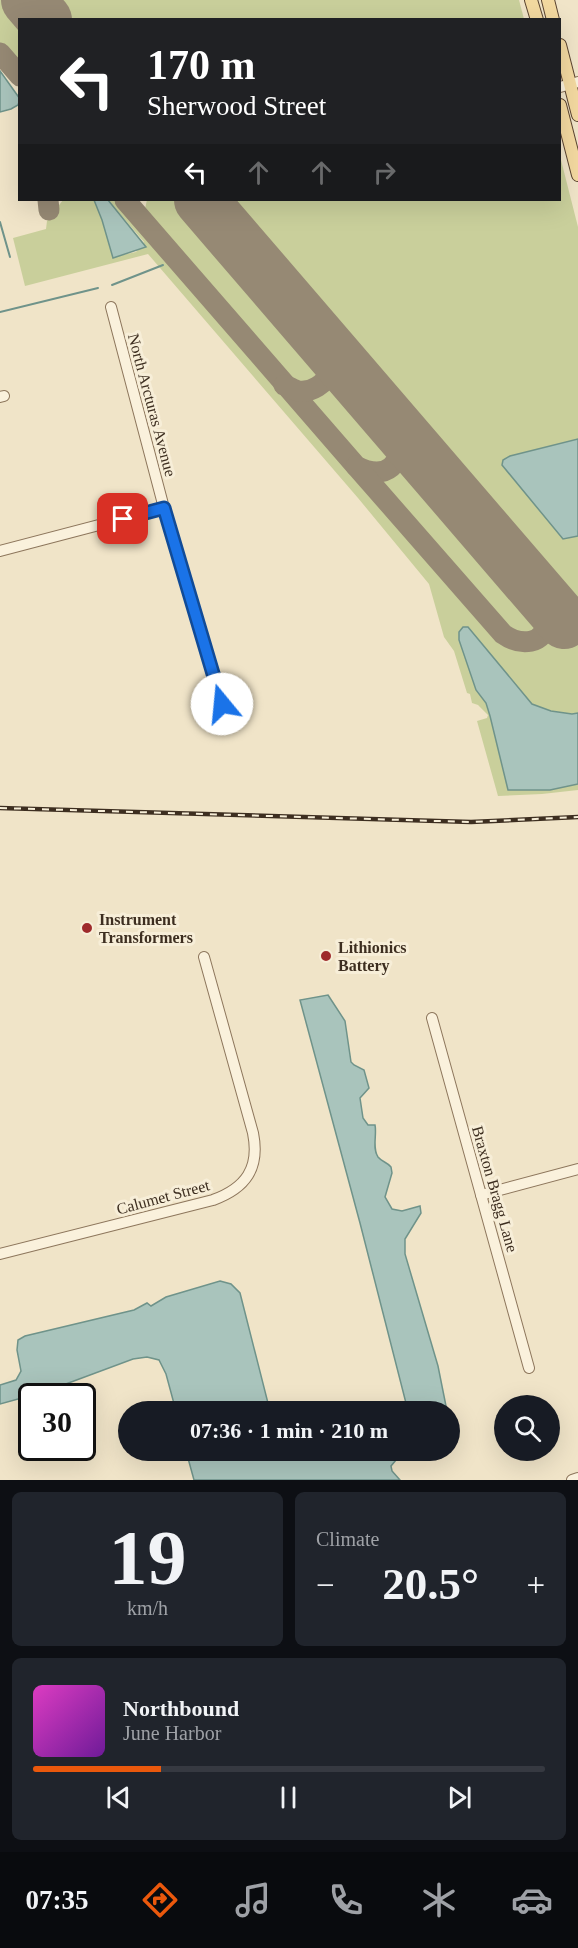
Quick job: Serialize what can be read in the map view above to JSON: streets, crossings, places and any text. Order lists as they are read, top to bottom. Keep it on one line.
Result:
{"streets":{"street":["North Arcturas Avenue","Braxton Bragg Lane","Calumet Street"]},"places":["Instrument Transformers","Lithionics Battery"],"page":{"turn":["170 m","Sherwood Street"],"limit":"30","trip":"07:36 · 1 min · 210 m","tile":[["19","km/h"],"Climate"],"heat":["−","20.5°","+"],"song":["Northbound","June Harbor"],"tabs":"07:35"}}
